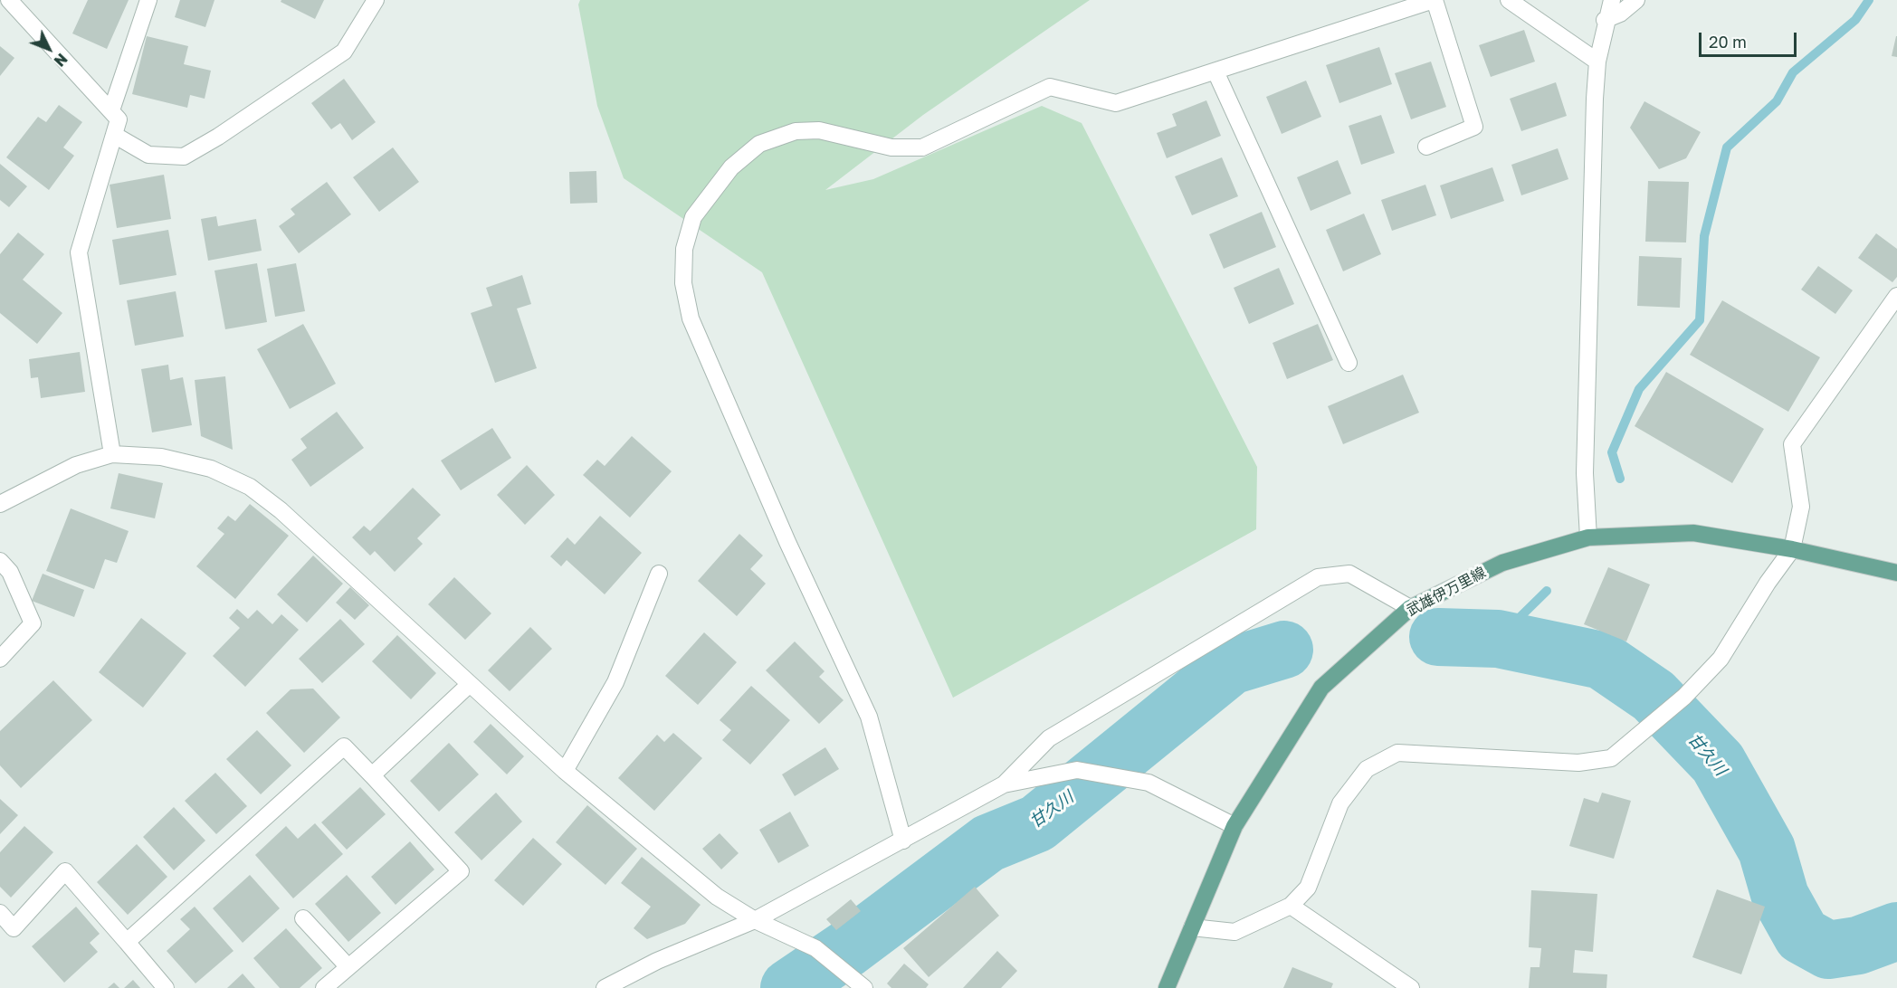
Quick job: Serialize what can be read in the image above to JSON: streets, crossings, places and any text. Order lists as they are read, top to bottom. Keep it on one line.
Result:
{"streets":{"main road":["武雄伊万里線"]},"water":["甘久川"],"scale_bar":"20 m","north":"bottom right"}
